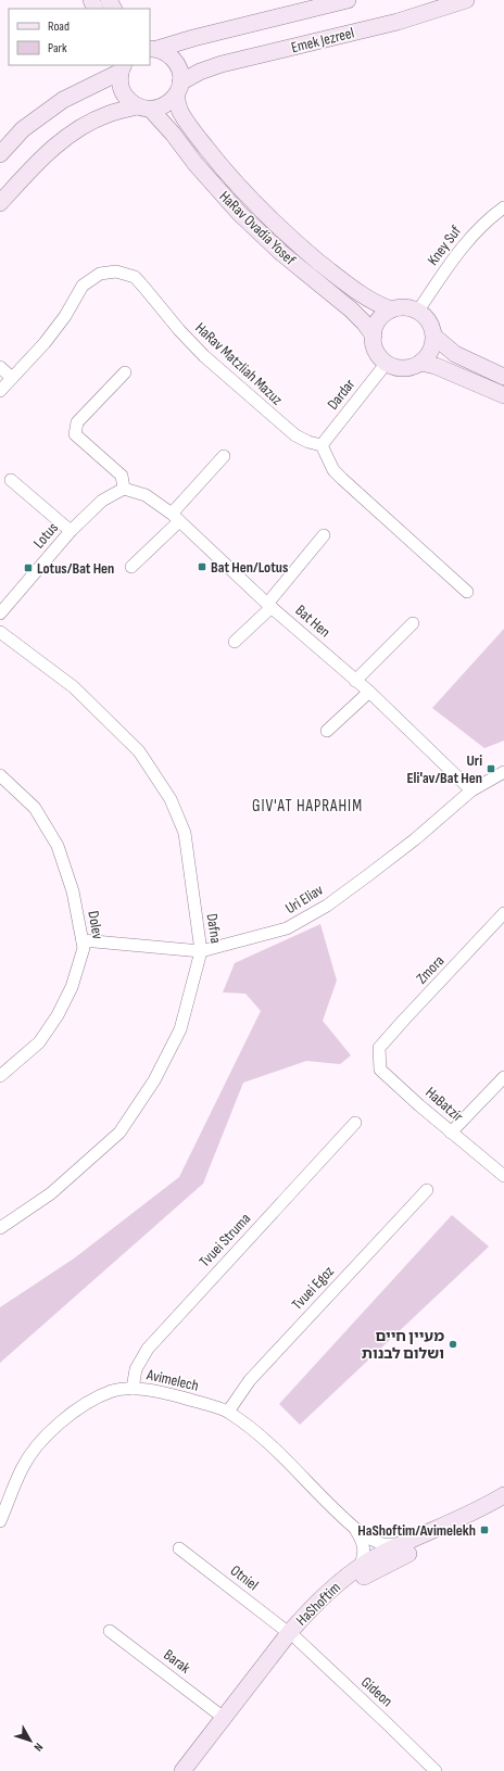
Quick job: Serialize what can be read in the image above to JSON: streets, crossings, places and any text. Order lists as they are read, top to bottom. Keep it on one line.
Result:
{"streets":{"street":["Emek Jezreel","HaRav Ovadia Yosef","Kney Suf","HaRav Matzliah Mazuz","Dardar","Lotus","Bat Hen","Uri Eliav","Dolev","Dafna","Zmora","HaBatzir","Tvuei Struma","Tvuei Egoz","Avimelech","Otniel","HaShoftim","Barak","Gideon"]},"crossings":[["Emek Jezreel","HaRav Ovadia Yosef"],["HaRav Ovadia Yosef","Kney Suf"],["HaRav Ovadia Yosef","Dardar"],["Kney Suf","Dardar"],["HaRav Matzliah Mazuz","Dardar"],["Lotus","Bat Hen"],["Bat Hen","Uri Eliav"],["Uri Eliav","Dolev"],["Uri Eliav","Dafna"],["Zmora","HaBatzir"],["Tvuei Struma","Avimelech"],["Tvuei Egoz","Avimelech"],["Avimelech","HaShoftim"],["Otniel","HaShoftim"],["Otniel","Gideon"],["HaShoftim","Barak"],["HaShoftim","Gideon"]],"districts":["GIV'AT HAPRAHIM"],"places":{"transit":["Bat Hen/Lotus","Lotus/Bat Hen","Uri Eli'av/Bat Hen","HaShoftim/Avimelekh"],"other":["מעיין חיים ושלום לבנות"]},"legend":["Road","Park"],"north":"bottom right"}
